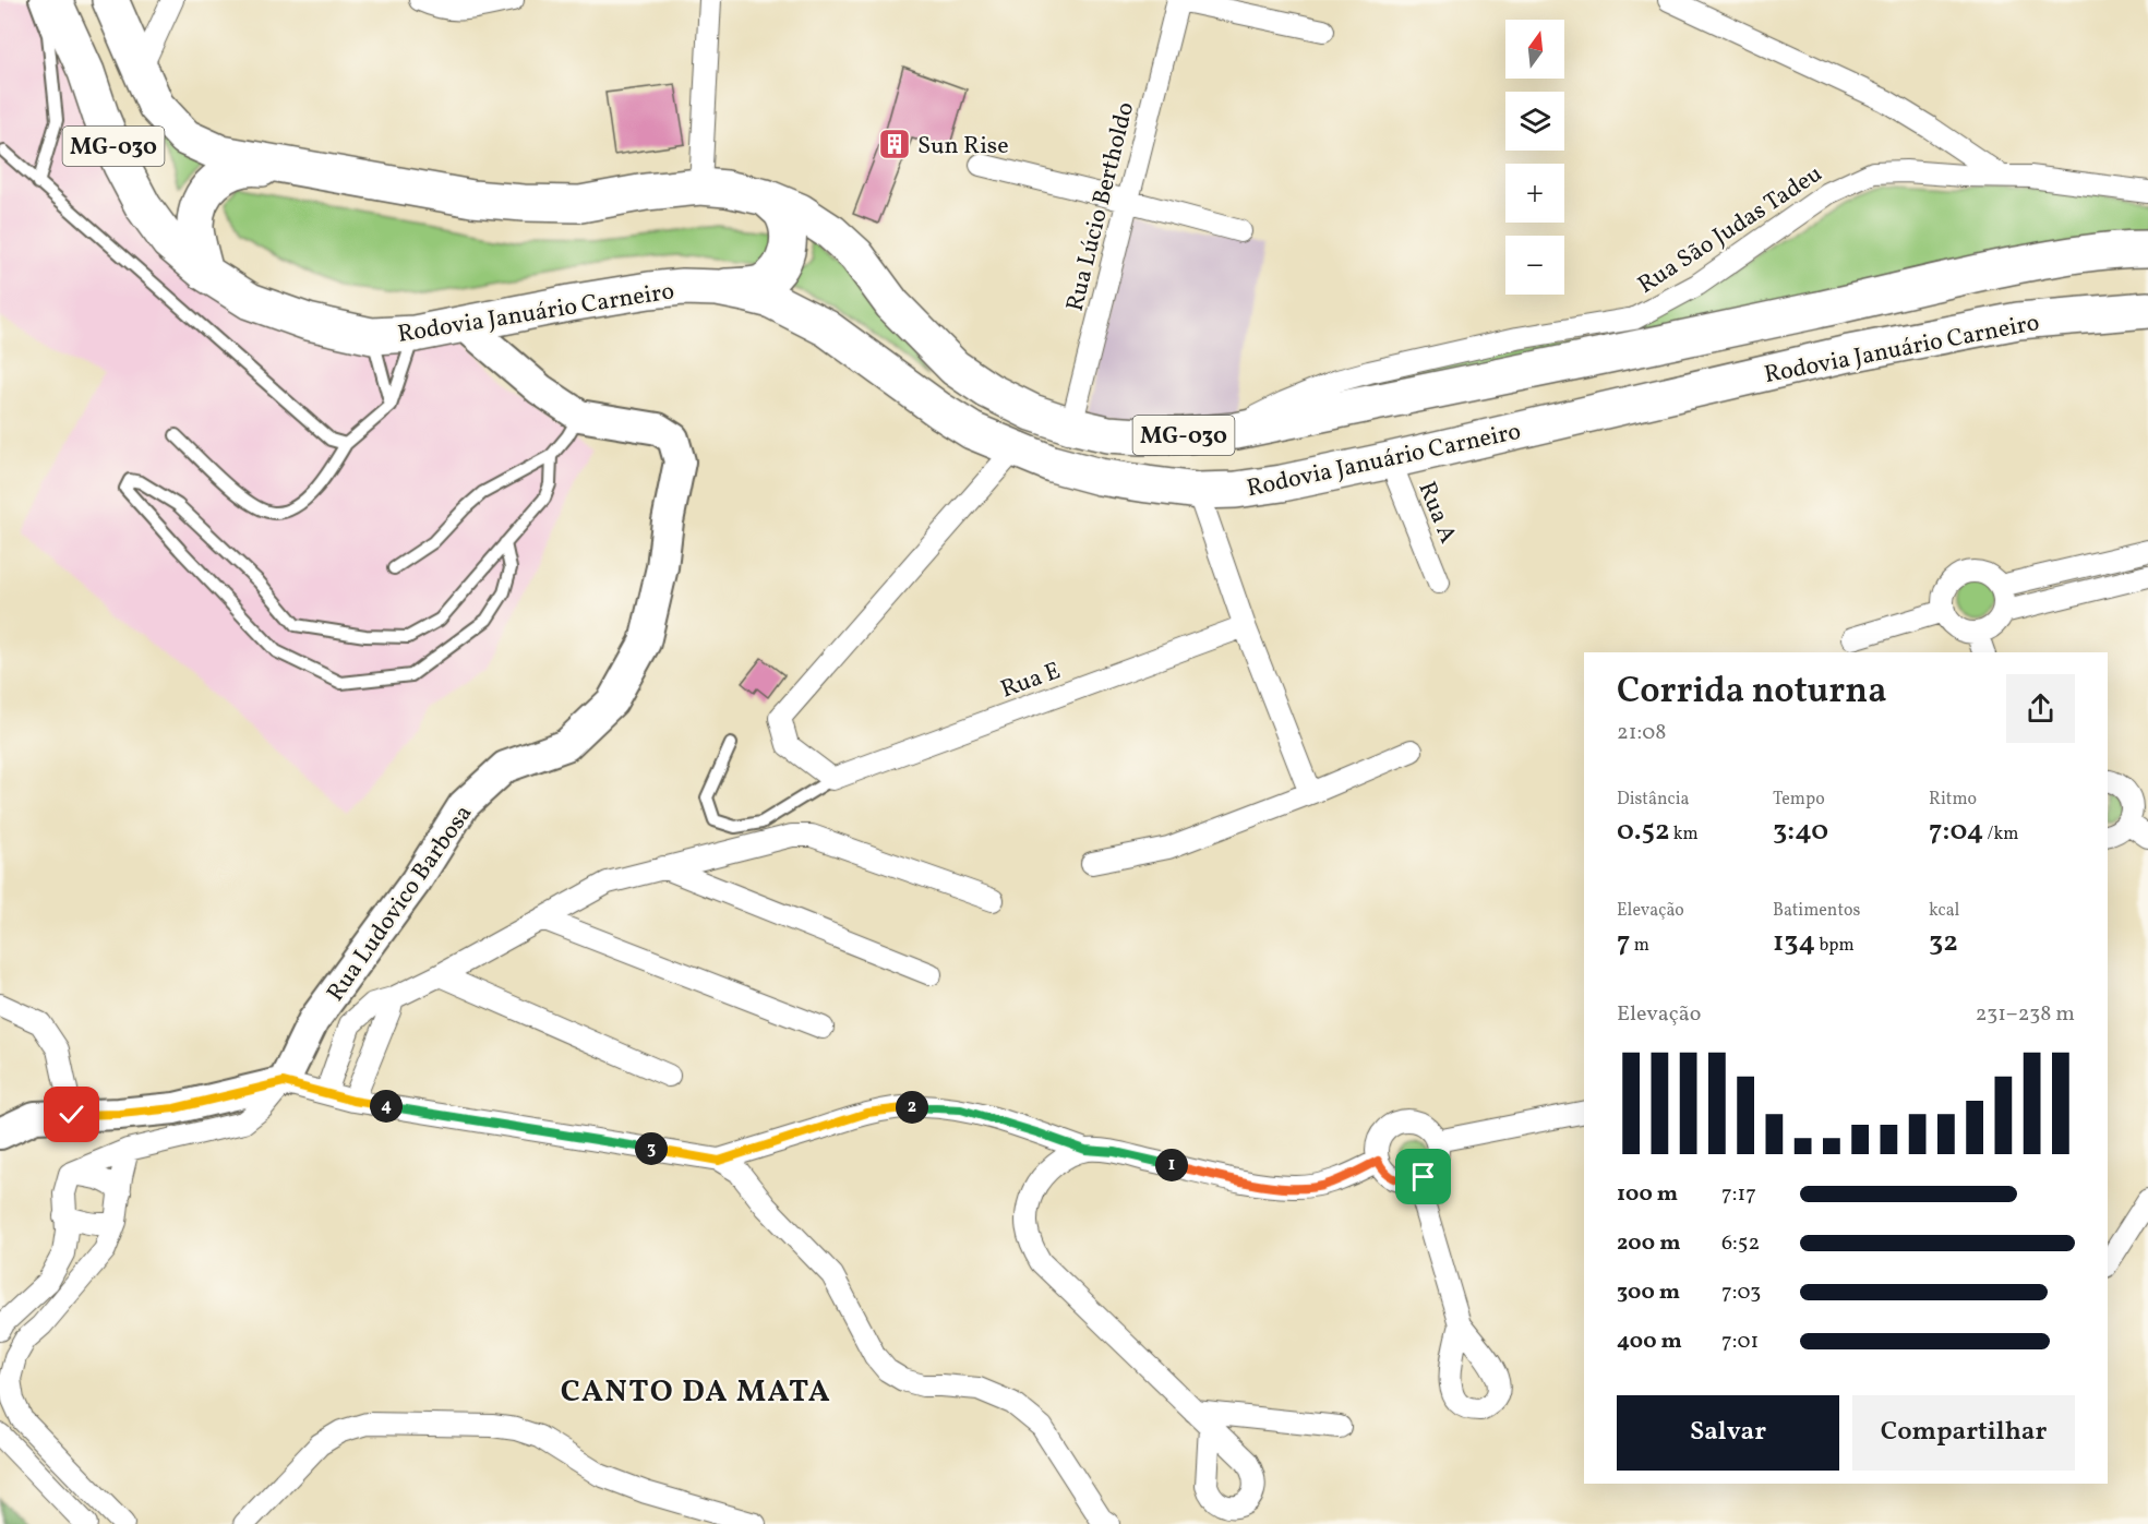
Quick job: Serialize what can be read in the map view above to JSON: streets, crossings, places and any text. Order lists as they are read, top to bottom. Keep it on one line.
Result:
{"streets":{"highway":["MG-030","Rodovia Januário Carneiro"],"street":["Rua Lúcio Bertholdo","Rua São Judas Tadeu","Rua A","Rua E","Rua Ludovico Barbosa"]},"crossings":[["MG-030","Rua Lúcio Bertholdo"],["MG-030","Rua São Judas Tadeu"],["Rodovia Januário Carneiro","Rua A"],["Rodovia Januário Carneiro","Rua Ludovico Barbosa"]],"districts":["CANTO DA MATA"],"places":{"building":["Sun Rise"]},"north":"top","page":{"map_buttons":["+","−"],"heading":["Corrida noturna","21:08"],"stats":[["Distância","0.52 km"],["Tempo","3:40"],["Ritmo","7:04 /km"],["Elevação","7 m"],["Batimentos","134 bpm"],["kcal","32"]],"chart":["Elevação","231–238 m"],"pins":["4","2","3","1"],"list":[{"name":"100 m","note":"7:17"},{"name":"200 m","note":"6:52"},{"name":"300 m","note":"7:03"},{"name":"400 m","note":"7:01"}],"buttons":["Salvar","Compartilhar"]}}
